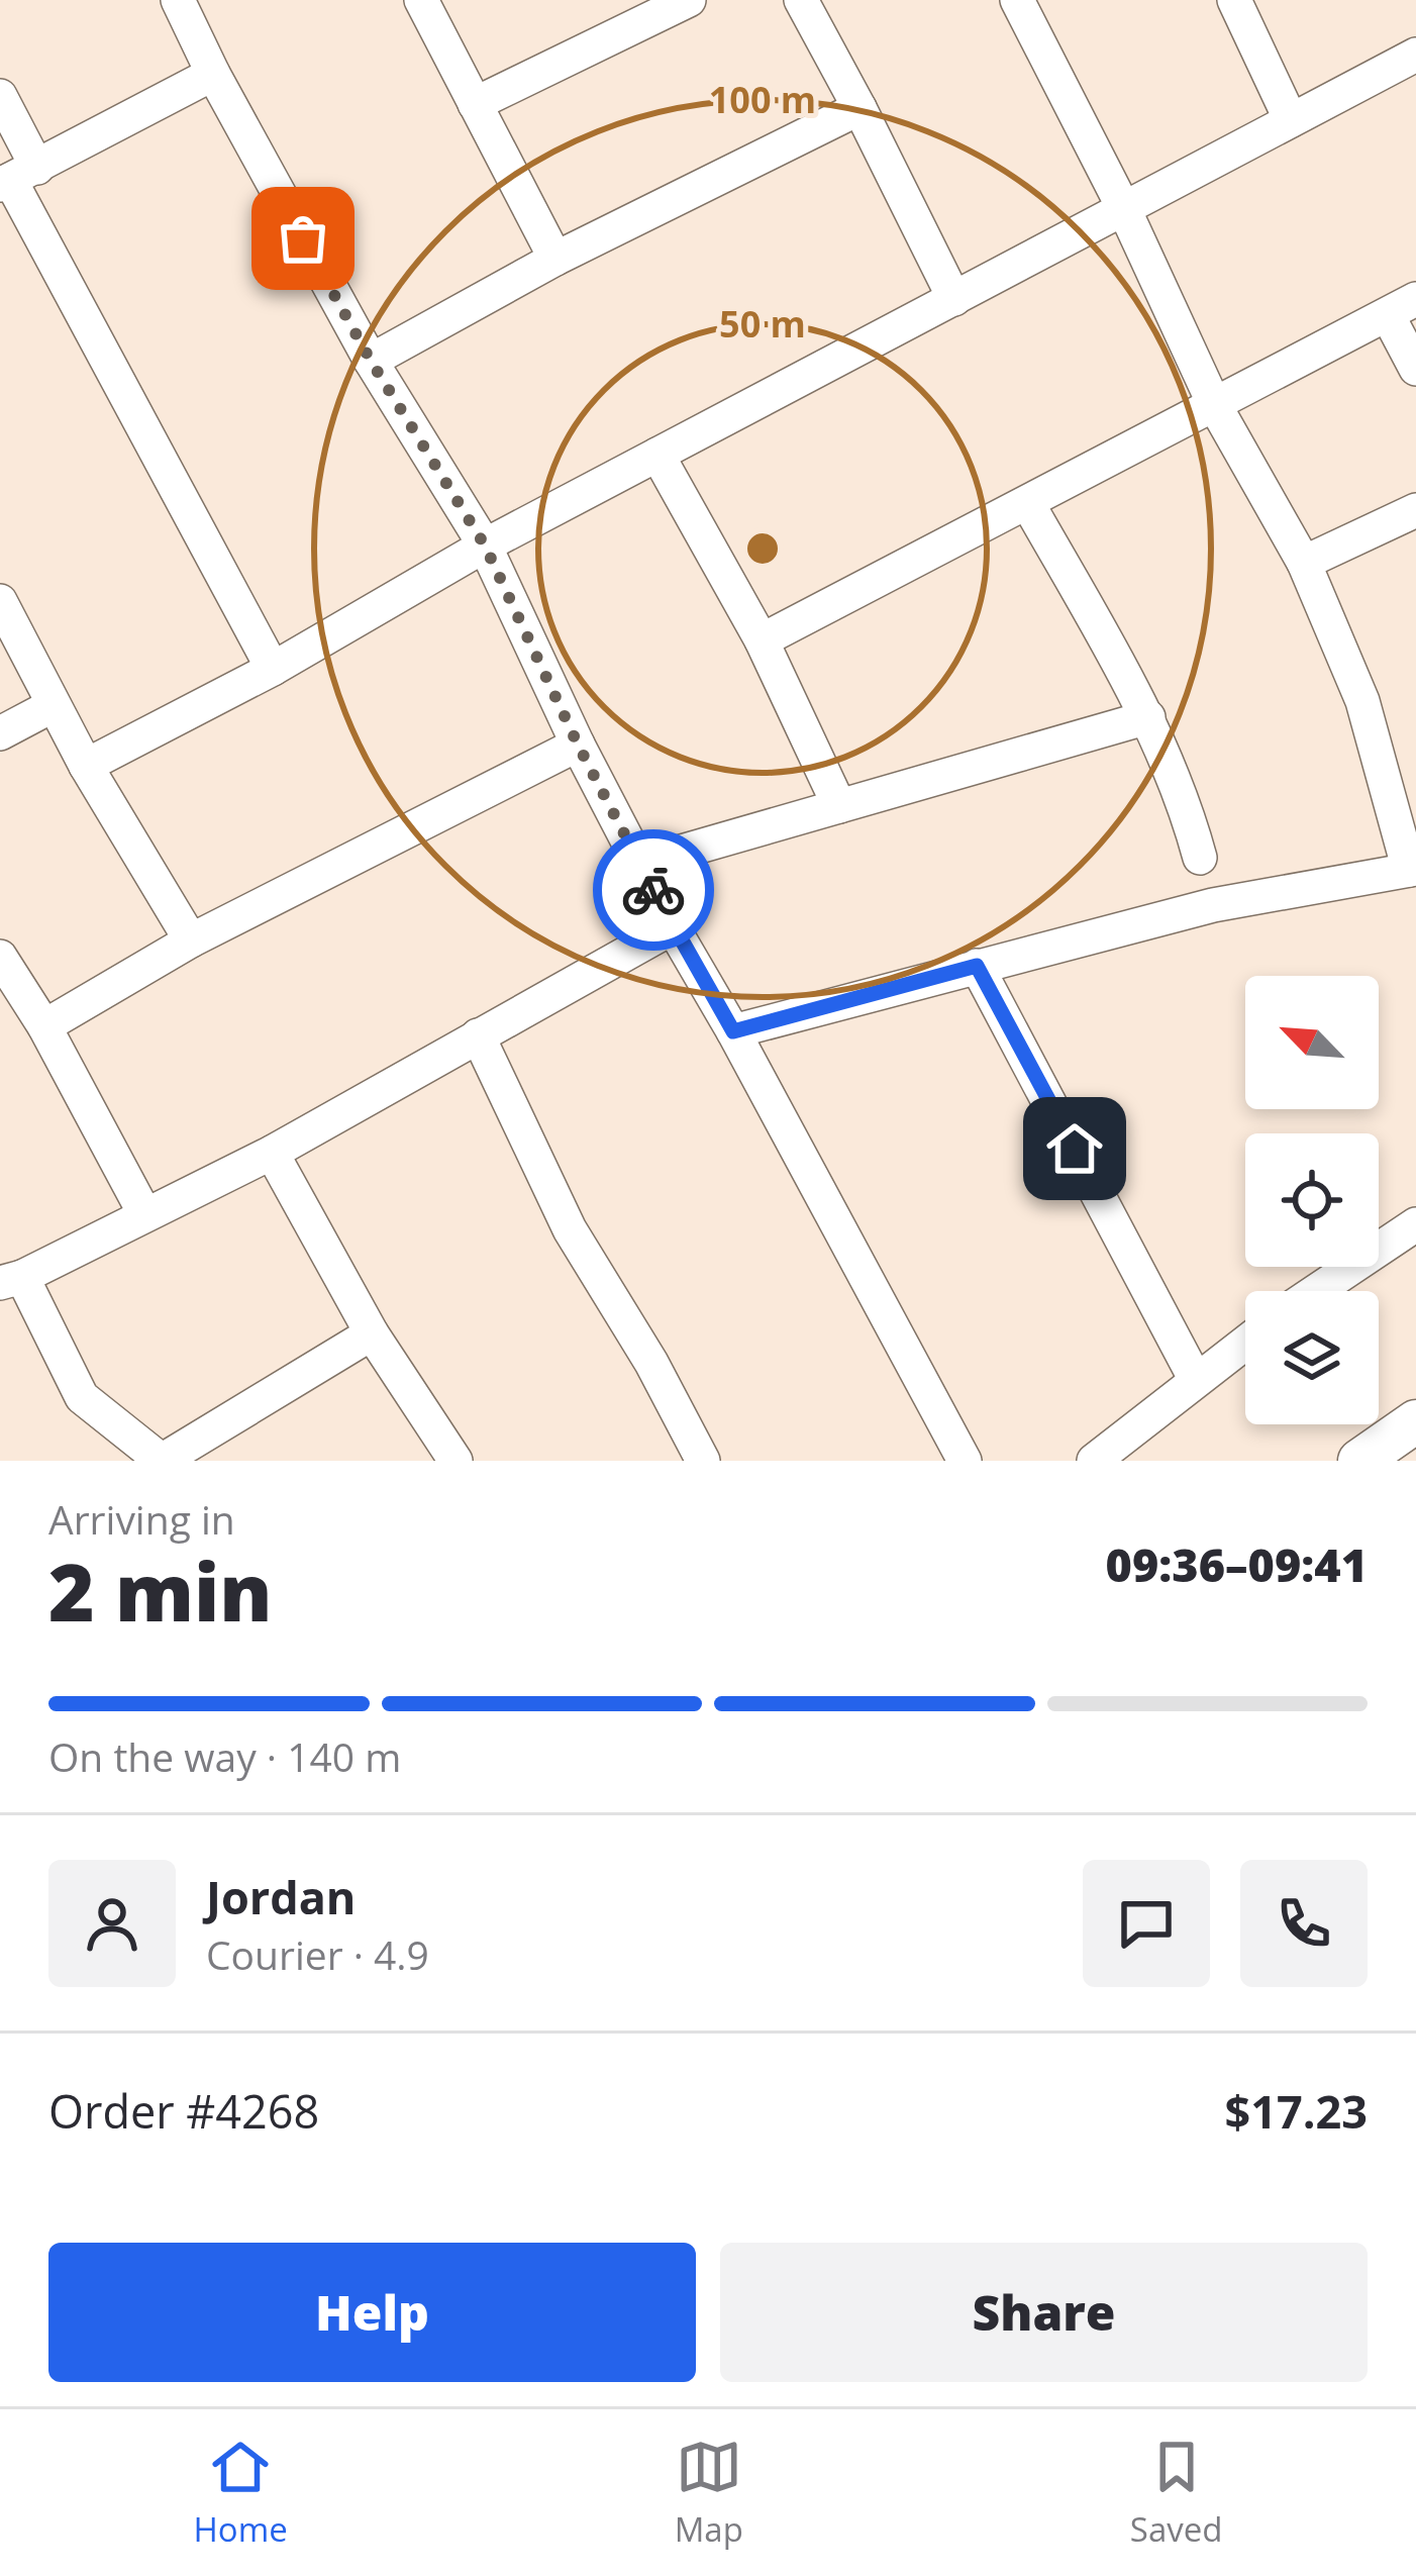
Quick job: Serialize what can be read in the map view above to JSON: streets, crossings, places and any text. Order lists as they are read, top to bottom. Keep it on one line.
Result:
{"north":"top left","page":{"heading":["2 min","Arriving in","09:36–09:41"],"panel":["Jordan","Courier · 4.9","Order #4268","$17.23"],"bar":"On the way · 140 m","buttons":["Help","Share"],"tabs":["Home","Map","Saved"]},"rings":["100 m","50 m"]}
